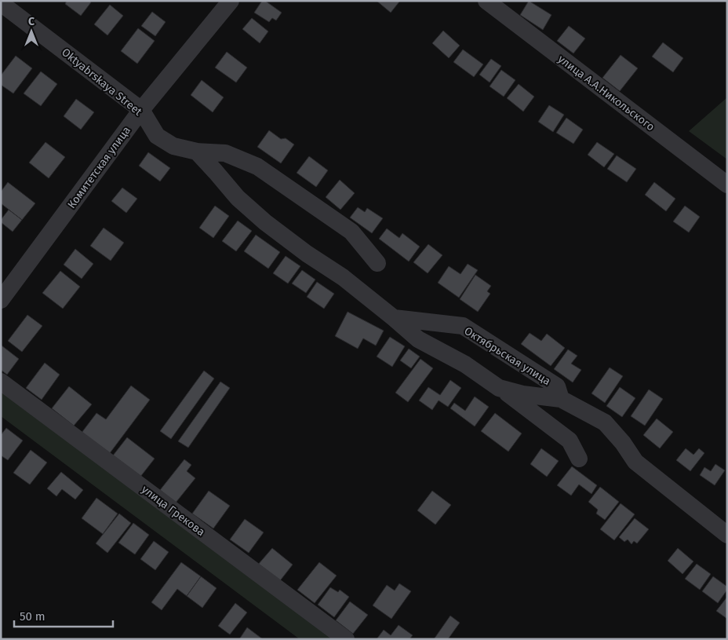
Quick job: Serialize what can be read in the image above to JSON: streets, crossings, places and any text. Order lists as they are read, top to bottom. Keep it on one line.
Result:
{"streets":{"street":["Oktyabrskaya Street","улица А.А.Никольского","Комитетская улица","Октябрьская улица","улица Грекова"]},"crossings":[["Oktyabrskaya Street","Комитетская улица"]],"scale_bar":"50 m","north":"top"}
